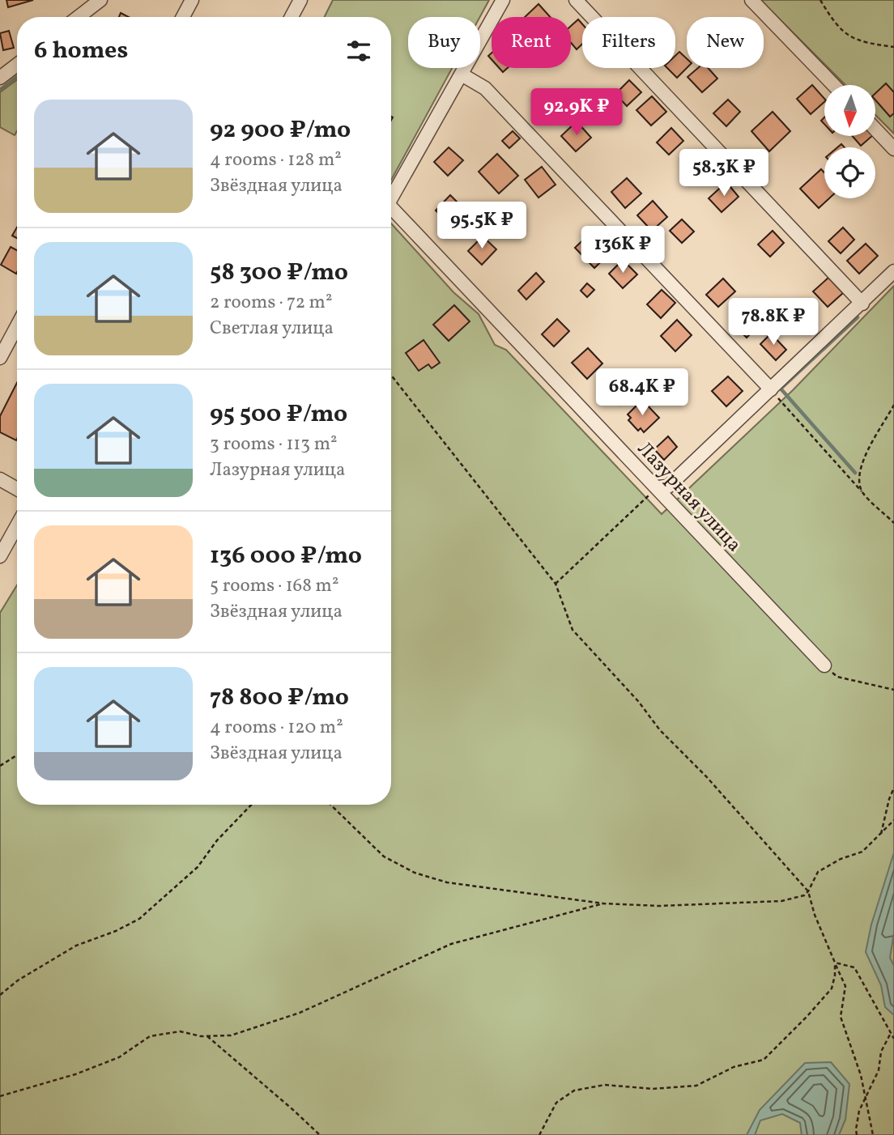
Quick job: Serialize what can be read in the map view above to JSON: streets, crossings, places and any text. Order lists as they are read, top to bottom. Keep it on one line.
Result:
{"streets":{"street":["Лазурная улица"]},"north":"bottom","page":{"chip":["Buy","Rent","Filters","New"],"heading":"6 homes","list":[{"name":"92 900 ₽/mo","note":"4 rooms · 128 m² · Звёздная улица"},{"name":"58 300 ₽/mo","note":"2 rooms · 72 m² · Светлая улица"},{"name":"95 500 ₽/mo","note":"3 rooms · 113 m² · Лазурная улица"},{"name":"136 000 ₽/mo","note":"5 rooms · 168 m² · Звёздная улица"},{"name":"78 800 ₽/mo","note":"4 rooms · 120 m² · Звёздная улица"}],"price":["92.9K ₽","58.3K ₽","95.5K ₽","136K ₽","78.8K ₽","68.4K ₽"]}}
